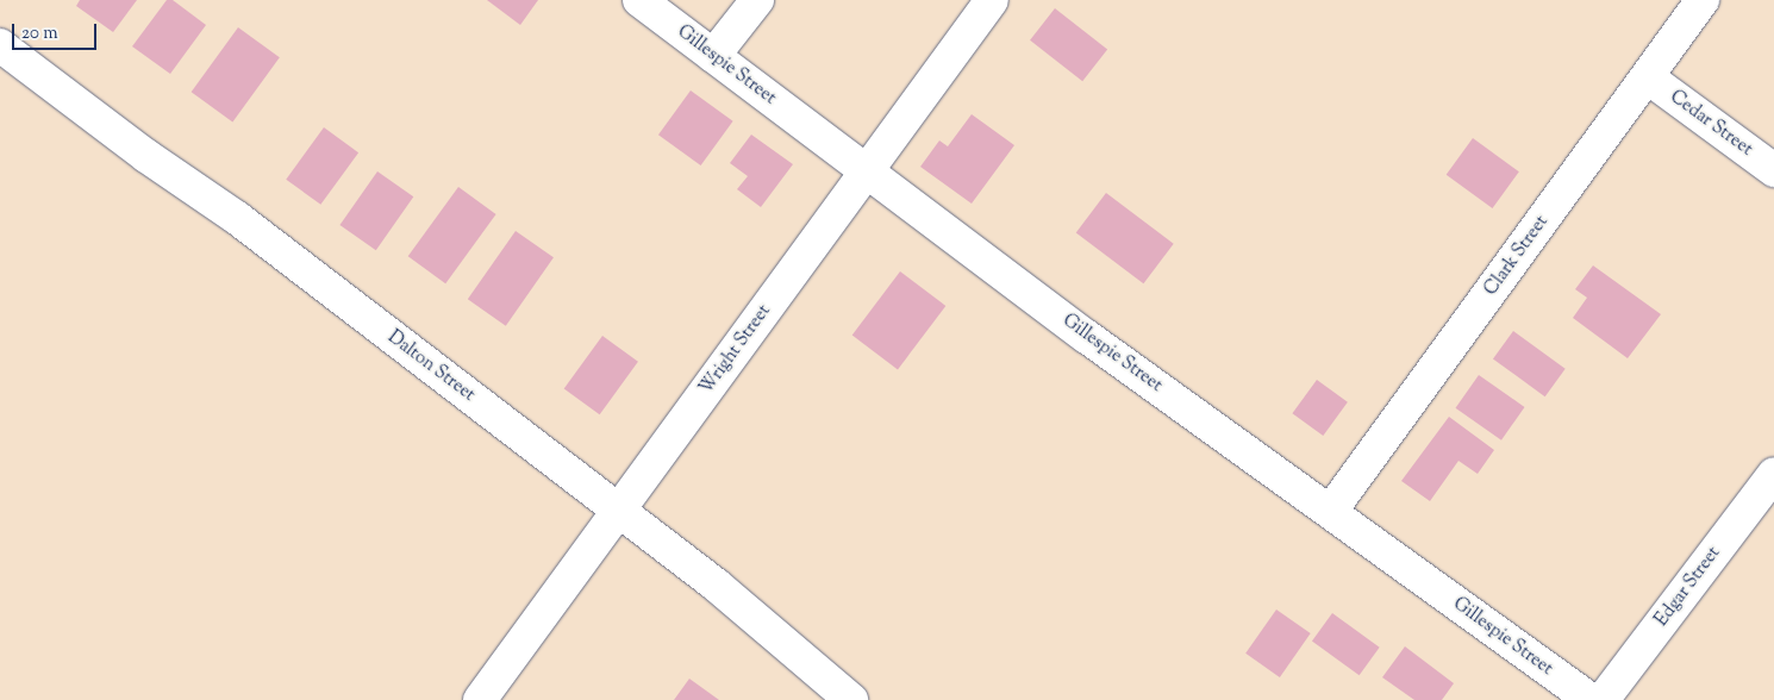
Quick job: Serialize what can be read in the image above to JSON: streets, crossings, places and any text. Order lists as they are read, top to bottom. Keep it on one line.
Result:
{"streets":{"street":["Gillespie Street","Cedar Street","Clark Street","Wright Street","Dalton Street","Edgar Street"]},"crossings":[["Gillespie Street","Clark Street"],["Gillespie Street","Wright Street"],["Cedar Street","Clark Street"],["Wright Street","Dalton Street"]],"scale_bar":"20 m"}
